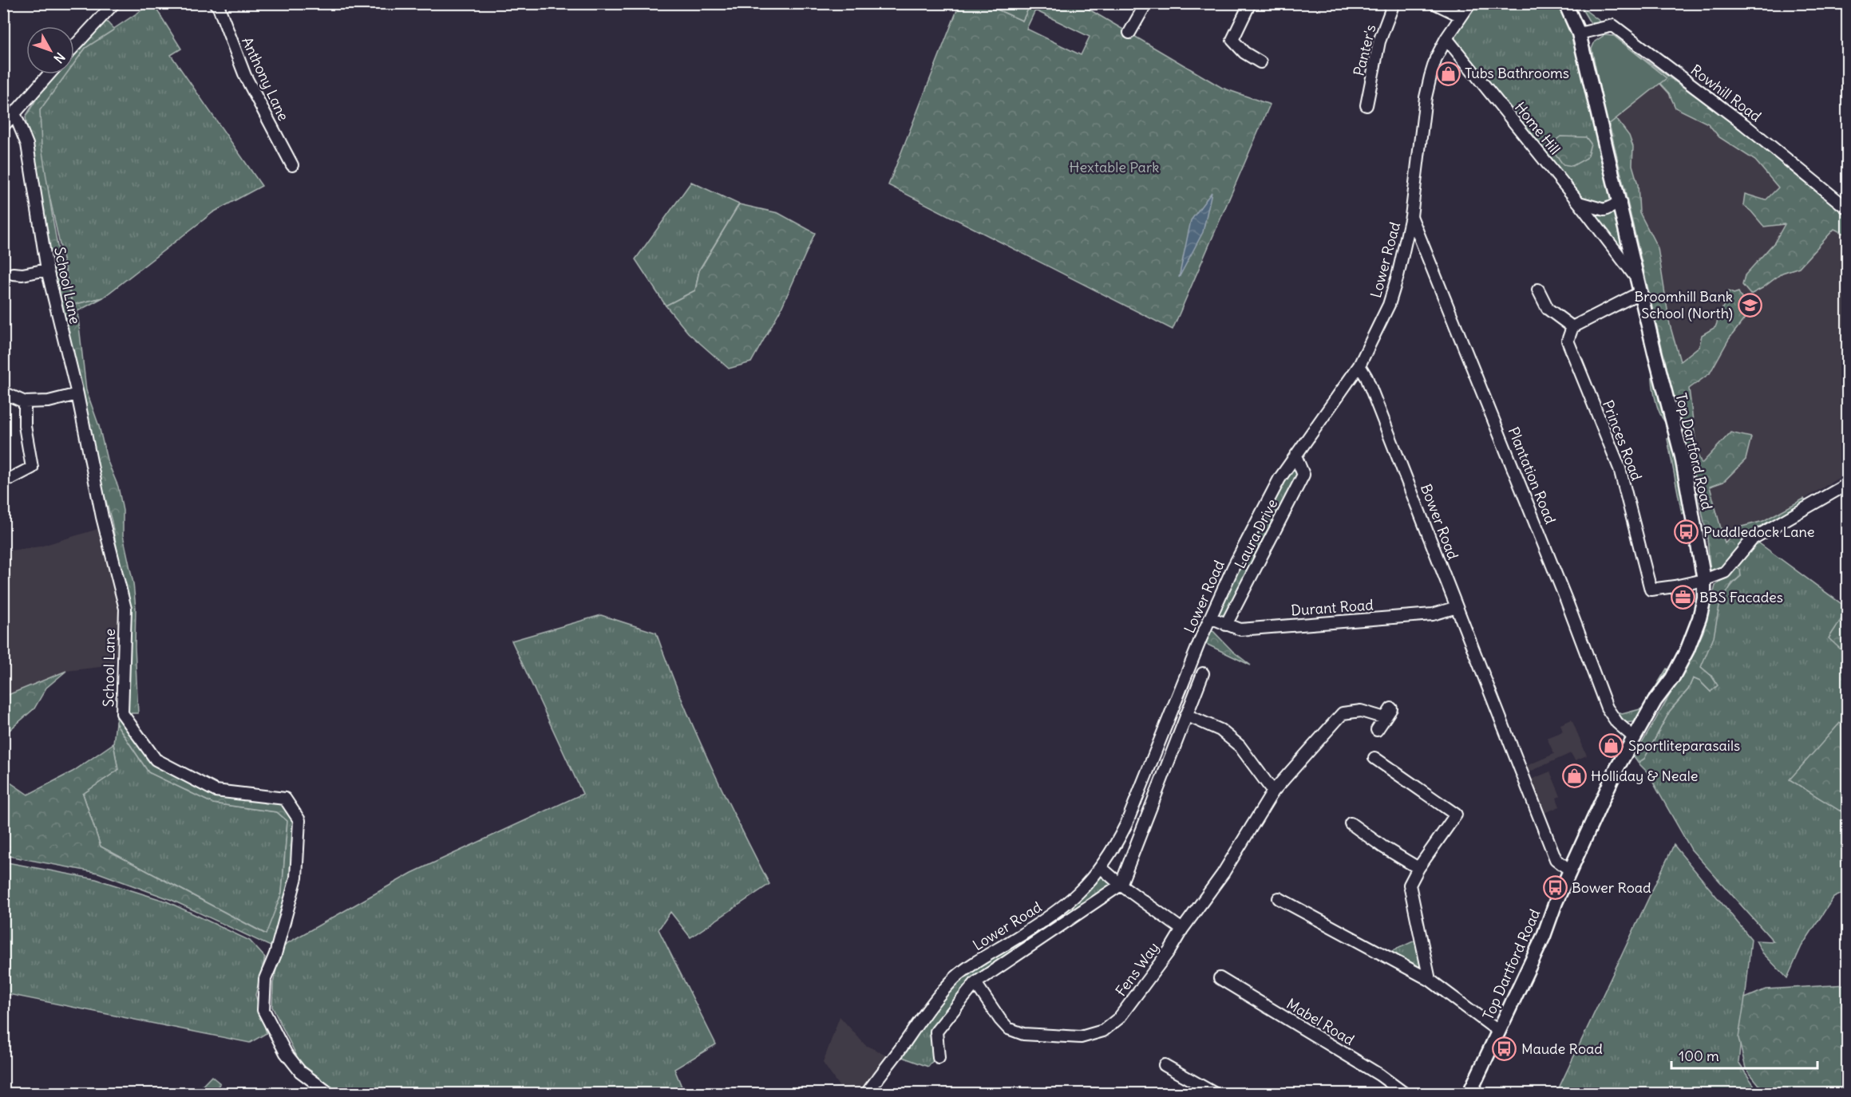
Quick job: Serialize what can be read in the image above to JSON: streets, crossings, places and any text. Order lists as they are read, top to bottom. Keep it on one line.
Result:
{"streets":{"main road":["Top Dartford Road"],"street":["Panter's","Anthony Lane","Rowhill Road","Home Hill","Lower Road","School Lane","Princes Road","Plantation Road","Bower Road","Laura Drive","Durant Road","Fens Way","Mabel Road"]},"crossings":[["Rowhill Road","Top Dartford Road"],["Home Hill","Lower Road"],["Home Hill","Top Dartford Road"],["Lower Road","Plantation Road"],["Lower Road","Bower Road"],["Lower Road","Laura Drive"],["Lower Road","Durant Road"],["Lower Road","Fens Way"],["Princes Road","Top Dartford Road"],["Top Dartford Road","Plantation Road"],["Top Dartford Road","Bower Road"],["Bower Road","Durant Road"],["Laura Drive","Durant Road"]],"parks":["Hextable Park"],"places":{"shop":["Tubs Bathrooms","Sportliteparasails","Holliday & Neale"],"school or university":["Broomhill Bank School (North)"],"bus stop":["Puddledock Lane","Bower Road","Maude Road"],"office":["BBS Facades"]},"scale_bar":"100 m","north":"bottom right"}
